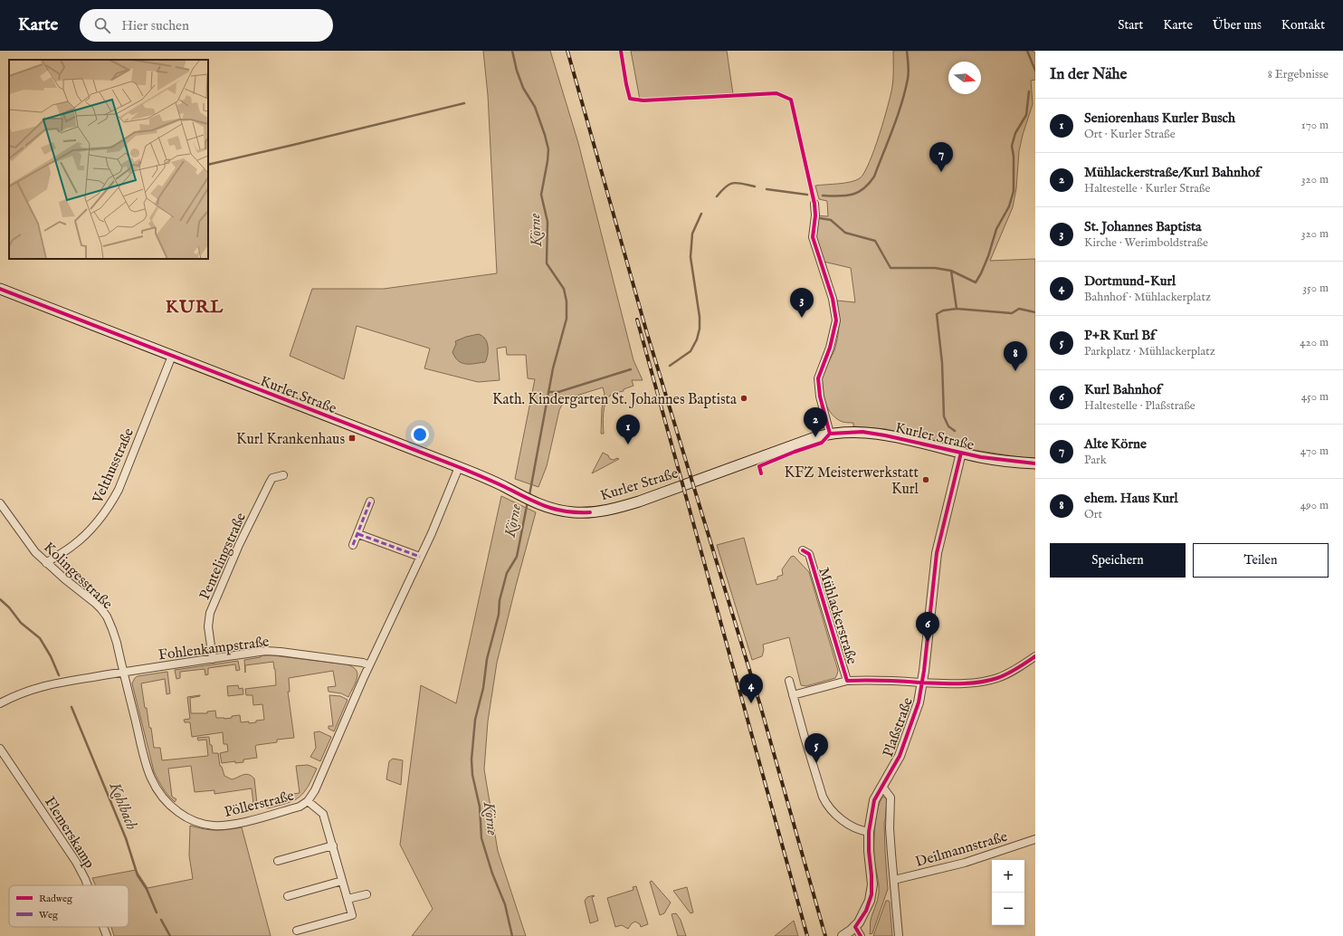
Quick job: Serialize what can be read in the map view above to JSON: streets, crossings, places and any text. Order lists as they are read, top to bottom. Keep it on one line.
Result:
{"streets":{"main road":["Kurler Straße"],"street":["Velthusstraße","Pentelingstraße","Kolingesstraße","Mühlackerstraße","Fohlenkampstraße","Plaßstraße","Pöllerstraße","Flemerskamp","Deilmannstraße"]},"crossings":[["Kurler Straße","Velthusstraße"],["Kurler Straße","Plaßstraße"],["Velthusstraße","Kolingesstraße"],["Pentelingstraße","Fohlenkampstraße"],["Kolingesstraße","Fohlenkampstraße"],["Kolingesstraße","Pöllerstraße"],["Mühlackerstraße","Plaßstraße"],["Fohlenkampstraße","Pöllerstraße"]],"districts":["KURL"],"water":["Körne","Kohlbach"],"places":{"other":["Kath. Kindergarten St. Johannes Baptista","KFZ Meisterwerkstatt Kurl"],"transit":["Kurl Krankenhaus"]},"legend":["Radweg","Weg"],"north":"right","page":{"header":"Karte","search":"Hier suchen","nav":["Start","Karte","Über uns","Kontakt"],"heading":["In der Nähe","8 Ergebnisse"],"list":[{"mark":"1","name":"Seniorenhaus Kurler Busch","note":"Ort · Kurler Straße","value":"170 m"},{"mark":"2","name":"Mühlackerstraße/Kurl Bahnhof","note":"Haltestelle · Kurler Straße","value":"320 m"},{"mark":"3","name":"St. Johannes Baptista","note":"Kirche · Werimboldstraße","value":"320 m"},{"mark":"4","name":"Dortmund-Kurl","note":"Bahnhof · Mühlackerplatz","value":"350 m"},{"mark":"5","name":"P+R Kurl Bf","note":"Parkplatz · Mühlackerplatz","value":"420 m"},{"mark":"6","name":"Kurl Bahnhof","note":"Haltestelle · Plaßstraße","value":"450 m"},{"mark":"7","name":"Alte Körne","note":"Park","value":"470 m"},{"mark":"8","name":"ehem. Haus Kurl","note":"Ort","value":"490 m"}],"pins":["7","3","8","2","1","6","4","5"],"buttons":["Speichern","Teilen"],"map_buttons":["+","−"]}}
